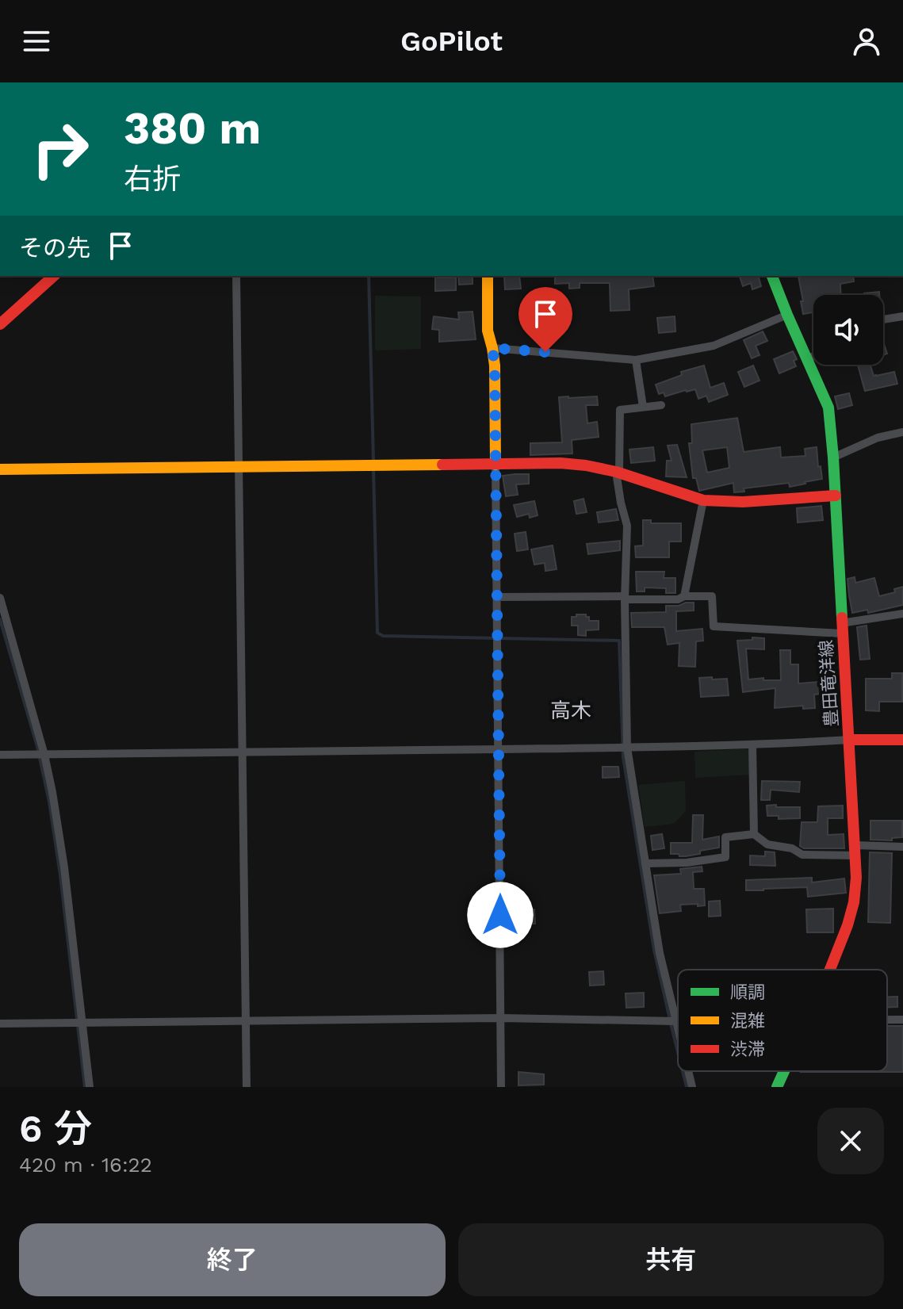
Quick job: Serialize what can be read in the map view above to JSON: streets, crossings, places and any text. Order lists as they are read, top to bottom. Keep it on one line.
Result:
{"streets":{"street":["豊田竜洋線"]},"districts":["高木"],"legend":["順調","混雑","渋滞"],"page":{"header":"GoPilot","turn":["380 m","右折"],"then":"その先","heading":["6 分","420 m · 16:22"],"buttons":["終了","共有"]}}
